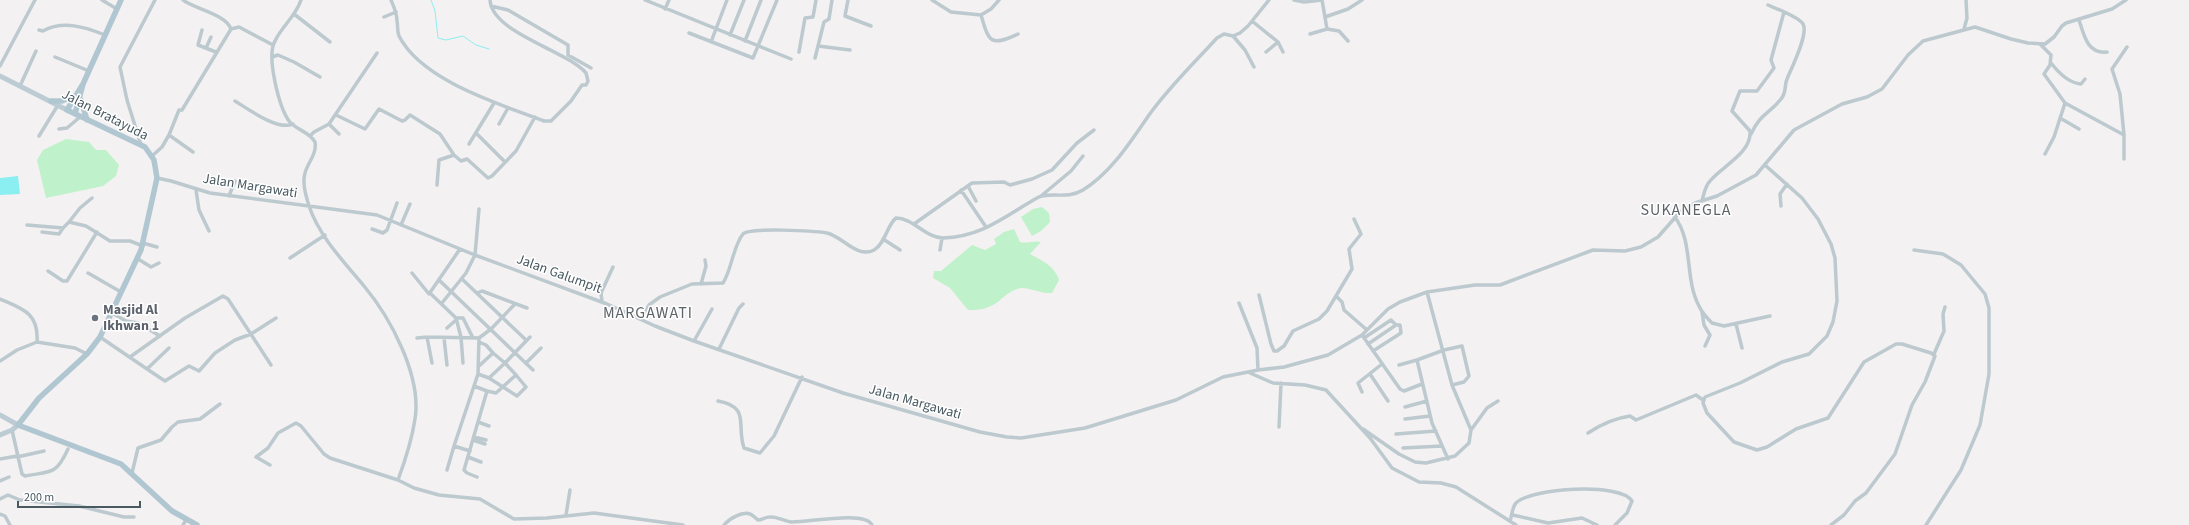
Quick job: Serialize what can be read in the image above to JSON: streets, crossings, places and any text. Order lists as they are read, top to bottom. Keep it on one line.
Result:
{"streets":{"main road":["Jalan Bratayuda"],"street":["Jalan Margawati","Jalan Galumpit"]},"crossings":[["Jalan Bratayuda","Jalan Margawati"],["Jalan Margawati","Jalan Galumpit"]],"districts":["SUKANEGLA","MARGAWATI"],"places":["Masjid Al Ikhwan 1"],"scale_bar":"200 m"}
